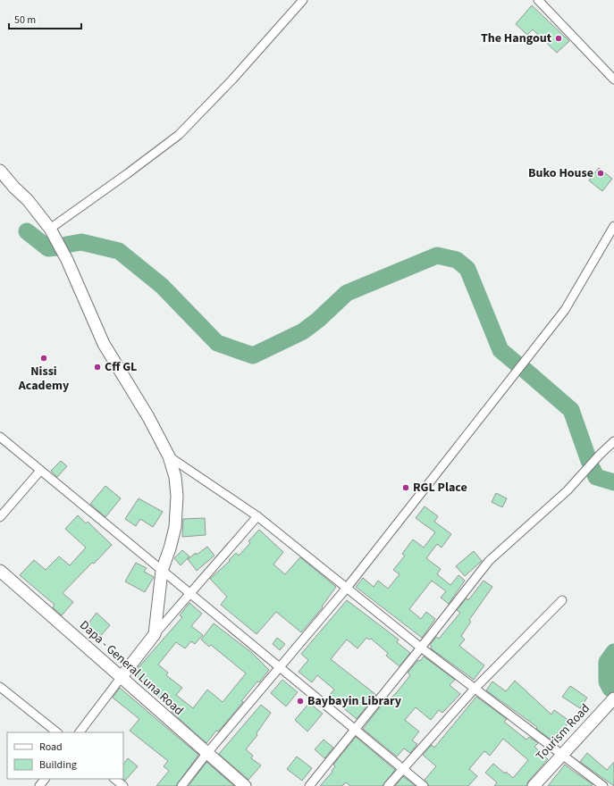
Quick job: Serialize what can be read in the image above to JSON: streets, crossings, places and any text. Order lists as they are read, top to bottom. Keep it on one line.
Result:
{"streets":{"street":["Dapa - General Luna Road","Tourism Road"]},"places":["The Hangout","Buko House","Nissi Academy","Cff GL","RGL Place","Baybayin Library"],"legend":["Road","Building"],"scale_bar":"50 m"}
